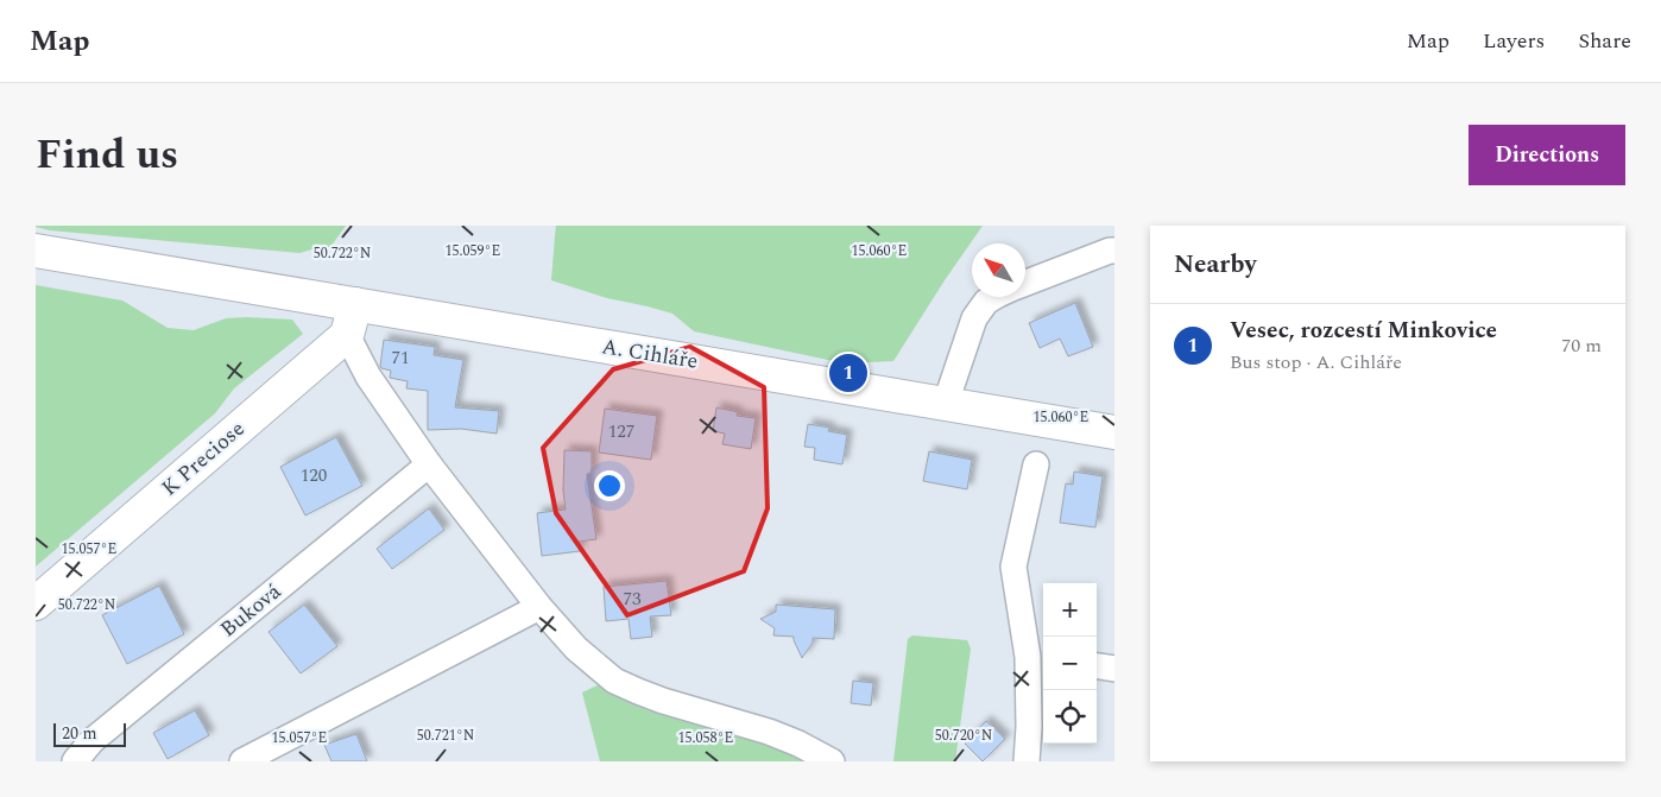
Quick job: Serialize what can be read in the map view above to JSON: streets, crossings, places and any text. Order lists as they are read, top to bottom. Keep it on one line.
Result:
{"streets":{"street":["A. Cihláře","K Preciose","Buková"]},"house_numbers":["71","127","120","73"],"scale_bar":"20 m","north":"top left","page":{"header":"Map","nav":["Map","Layers","Share"],"title":"Find us","buttons":"Directions","heading":"Nearby","list":[{"mark":"1","name":"Vesec, rozcestí Minkovice","note":"Bus stop · A. Cihláře","value":"70 m"}],"pins":"1","map_buttons":["+","−"],"scale":"20 m"},"coordinates":["15.060°E","15.059°E","50.722°N","15.057°E","50.721°N","50.720°N","15.058°E"]}
